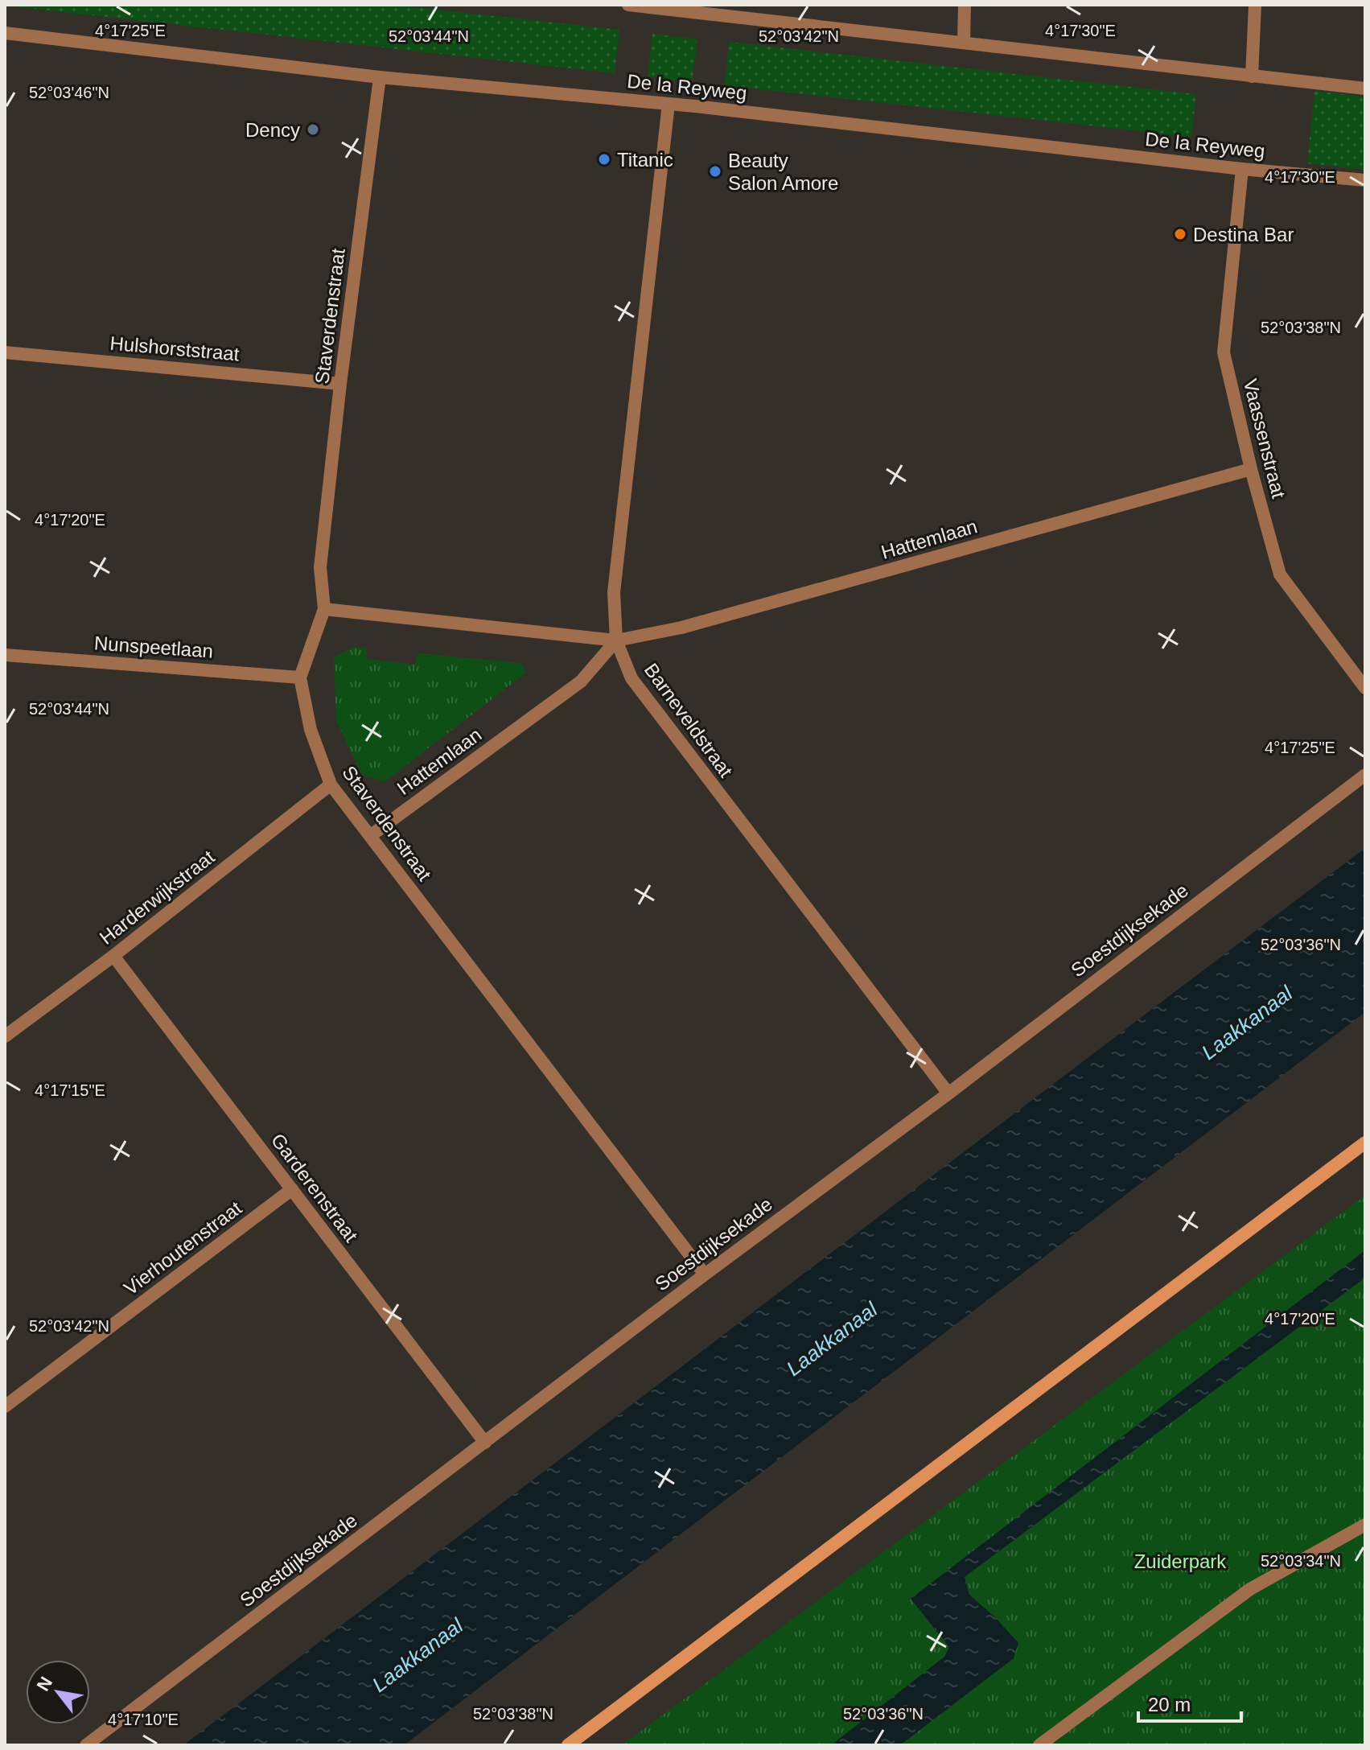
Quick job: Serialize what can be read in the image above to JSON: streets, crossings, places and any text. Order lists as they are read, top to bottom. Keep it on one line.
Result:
{"streets":{"street":["De la Reyweg","Staverdenstraat","Hulshorststraat","Vaassenstraat","Hattemlaan","Nunspeetlaan","Barneveldstraat","Harderwijkstraat","Soestdijksekade","Garderenstraat","Vierhoutenstraat"]},"crossings":[["De la Reyweg","Staverdenstraat"],["De la Reyweg","Vaassenstraat"],["De la Reyweg","Barneveldstraat"],["Staverdenstraat","Hulshorststraat"],["Staverdenstraat","Hattemlaan"],["Staverdenstraat","Nunspeetlaan"],["Staverdenstraat","Harderwijkstraat"],["Staverdenstraat","Soestdijksekade"],["Vaassenstraat","Hattemlaan"],["Hattemlaan","Barneveldstraat"],["Barneveldstraat","Soestdijksekade"],["Harderwijkstraat","Garderenstraat"],["Soestdijksekade","Garderenstraat"],["Garderenstraat","Vierhoutenstraat"]],"water":["Laakkanaal"],"parks":["Zuiderpark"],"places":["Dency","Titanic","Beauty Salon Amore","Destina Bar"],"scale_bar":"20 m","north":"top left","coordinates":["4°17'25\"E","4°17'30\"E","52°03'44\"N","52°03'42\"N","52°03'46\"N","52°03'38\"N","4°17'20\"E","52°03'36\"N","4°17'15\"E","52°03'34\"N","4°17'10\"E"]}
